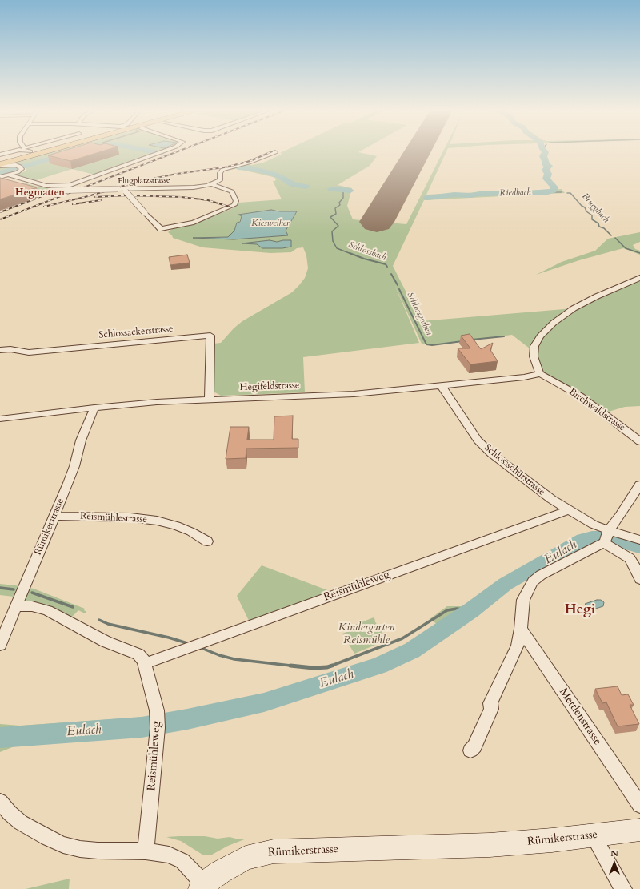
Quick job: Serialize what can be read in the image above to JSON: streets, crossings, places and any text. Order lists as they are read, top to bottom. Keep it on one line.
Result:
{"streets":{"main road":["Rümikerstrasse"],"street":["Flugplatzstrasse","Schlossackerstrasse","Hegifeldstrasse","Birchwaldstrasse","Schlossschürstrasse","Reismühlestrasse","Reismühleweg","Mettlenstrasse"]},"crossings":[["Schlossackerstrasse","Hegifeldstrasse"],["Hegifeldstrasse","Birchwaldstrasse"],["Hegifeldstrasse","Schlossschürstrasse"],["Hegifeldstrasse","Rümikerstrasse"],["Schlossschürstrasse","Reismühleweg"],["Reismühlestrasse","Rümikerstrasse"],["Rümikerstrasse","Reismühleweg"]],"districts":["Hegmatten","Hegi"],"water":["Riedbach","Bruggbach","Kiesweiher","Schlossbach","Schlossgraben","Eulach"],"parks":["Kindergarten Reismühle"],"north":"top"}
